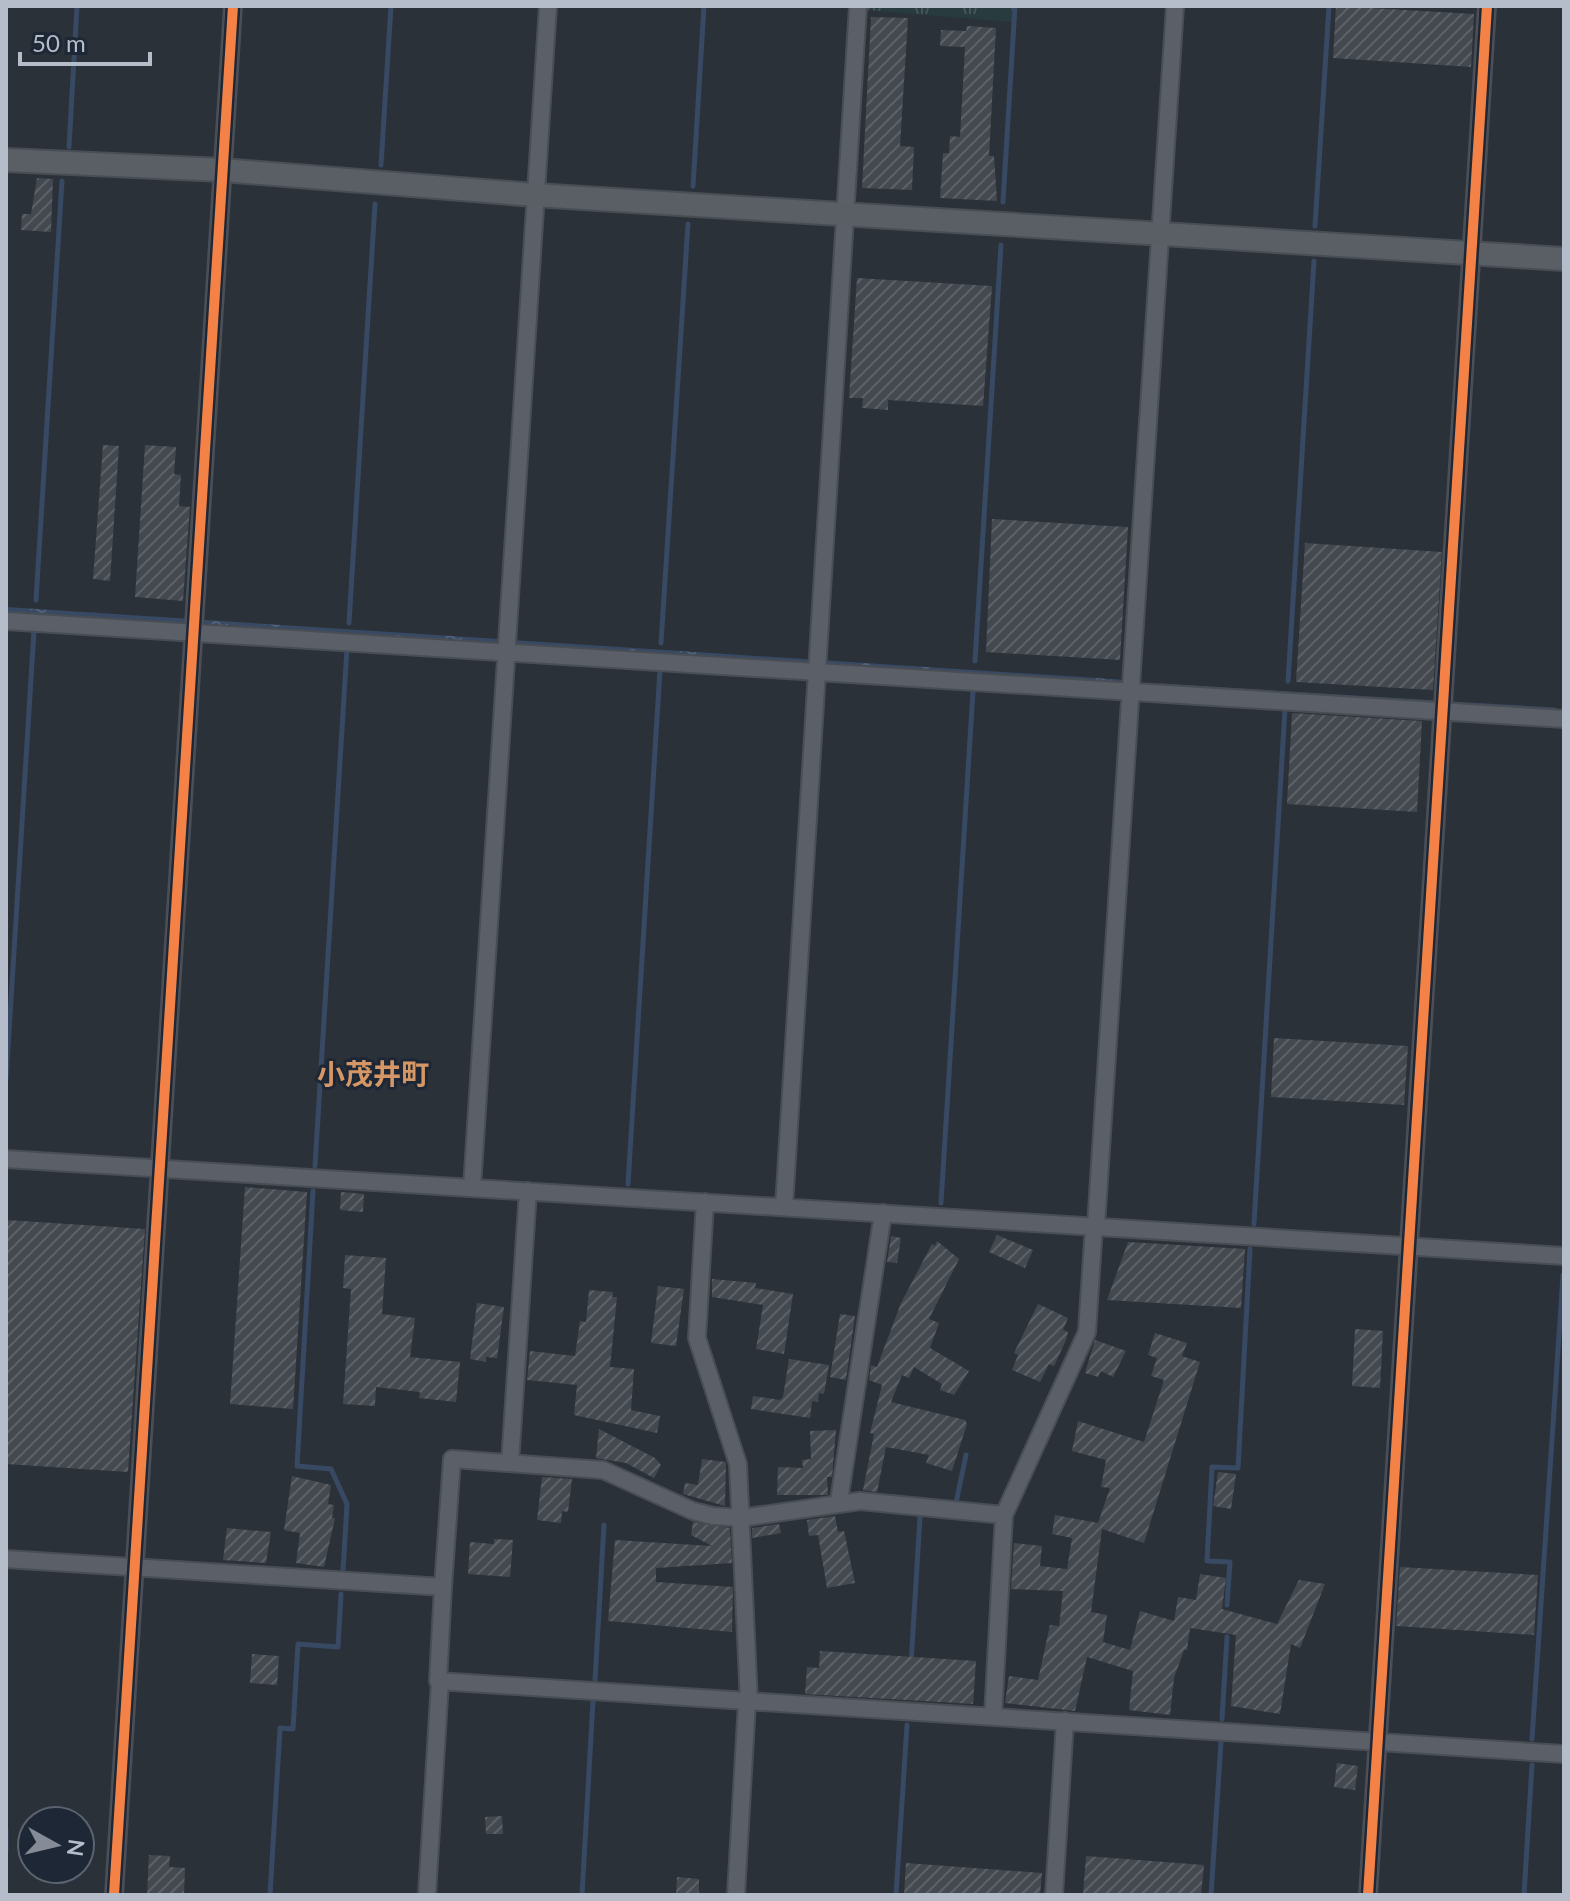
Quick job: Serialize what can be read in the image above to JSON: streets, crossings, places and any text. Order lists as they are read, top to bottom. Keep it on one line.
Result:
{"districts":["小茂井町"],"scale_bar":"50 m","north":"right"}
